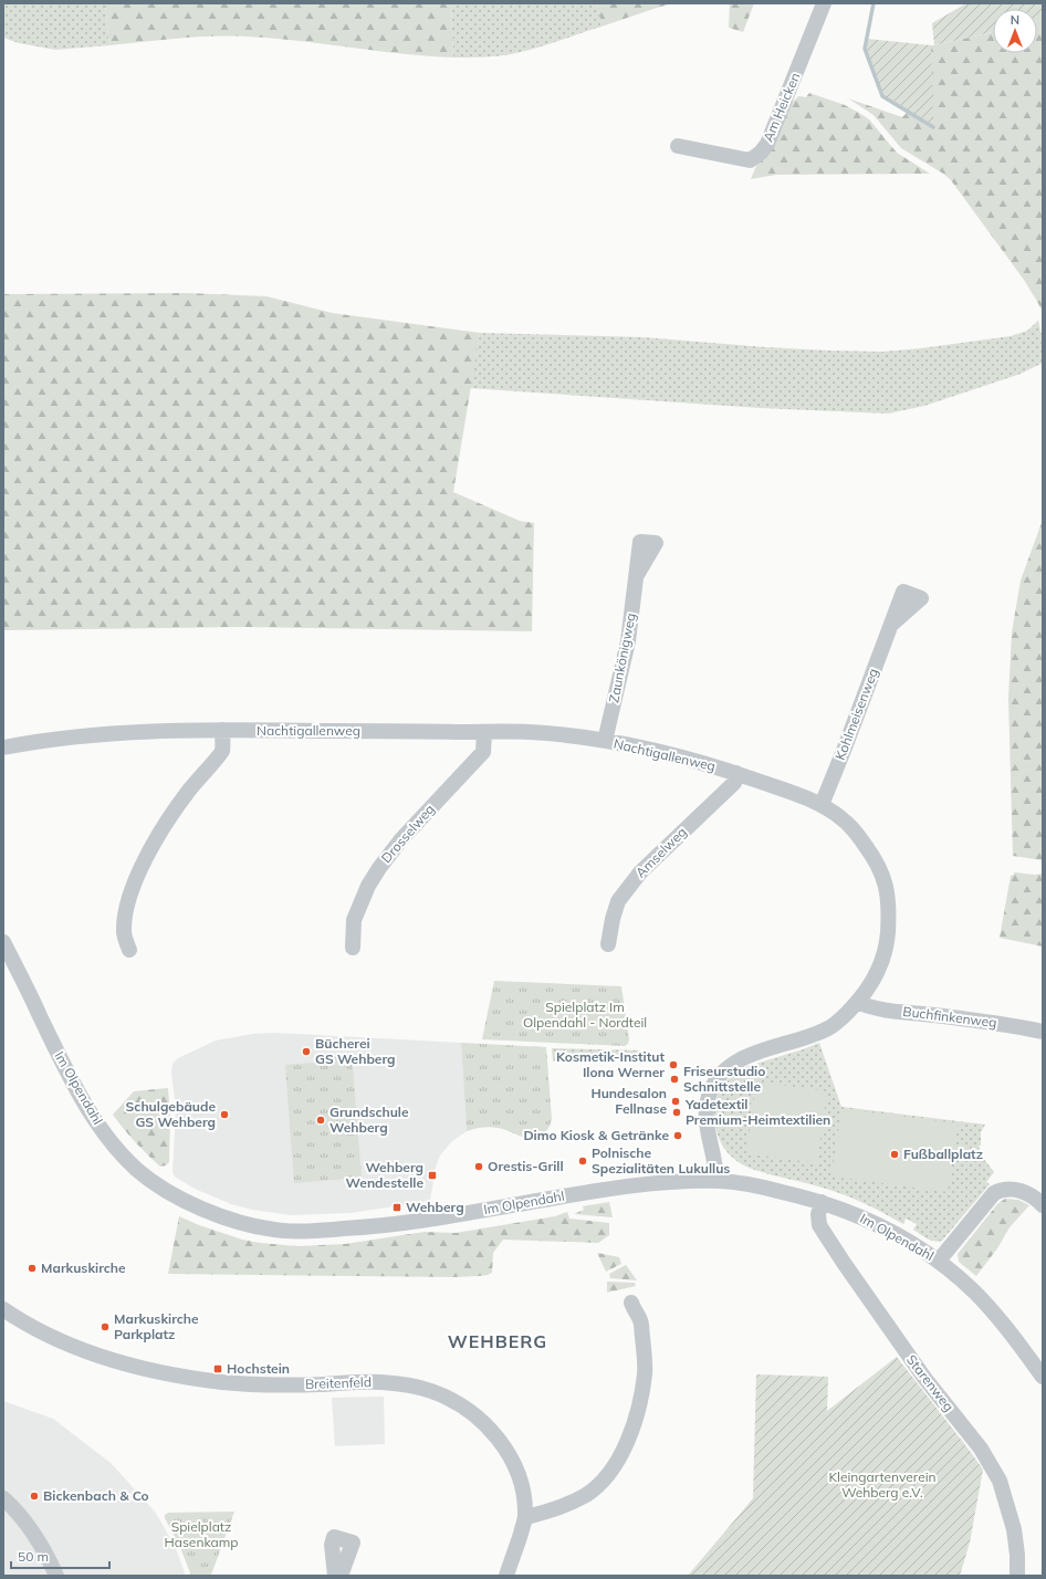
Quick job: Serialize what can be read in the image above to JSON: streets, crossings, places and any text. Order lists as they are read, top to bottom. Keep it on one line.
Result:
{"streets":{"street":["Am Heicken","Zaunkönigweg","Kohlmeisenweg","Nachtigallenweg","Drosselweg","Amselweg","Buchfinkenweg","Im Olpendahl","Breitenfeld","Starenweg"]},"crossings":[["Zaunkönigweg","Nachtigallenweg"],["Kohlmeisenweg","Nachtigallenweg"],["Nachtigallenweg","Drosselweg"],["Nachtigallenweg","Amselweg"],["Nachtigallenweg","Buchfinkenweg"],["Nachtigallenweg","Im Olpendahl"],["Im Olpendahl","Starenweg"]],"districts":["WEHBERG"],"parks":["Spielplatz Im Olpendahl - Nordteil","Kleingartenverein Wehberg e.V.","Spielplatz Hasenkamp"],"places":{"other":["Bücherei GS Wehberg","Kosmetik-Institut Ilona Werner","Friseurstudio Schnittstelle","Hundesalon Fellnase","Yadetextil Premium-Heimtextilien","Schulgebäude GS Wehberg","Grundschule Wehberg","Dimo Kiosk & Getränke","Fußballplatz","Polnische Spezialitäten Lukullus","Orestis-Grill","Markuskirche","Markuskirche Parkplatz","Bickenbach & Co"],"transit":["Wehberg Wendestelle","Wehberg","Hochstein"]},"scale_bar":"50 m","north":"top"}
